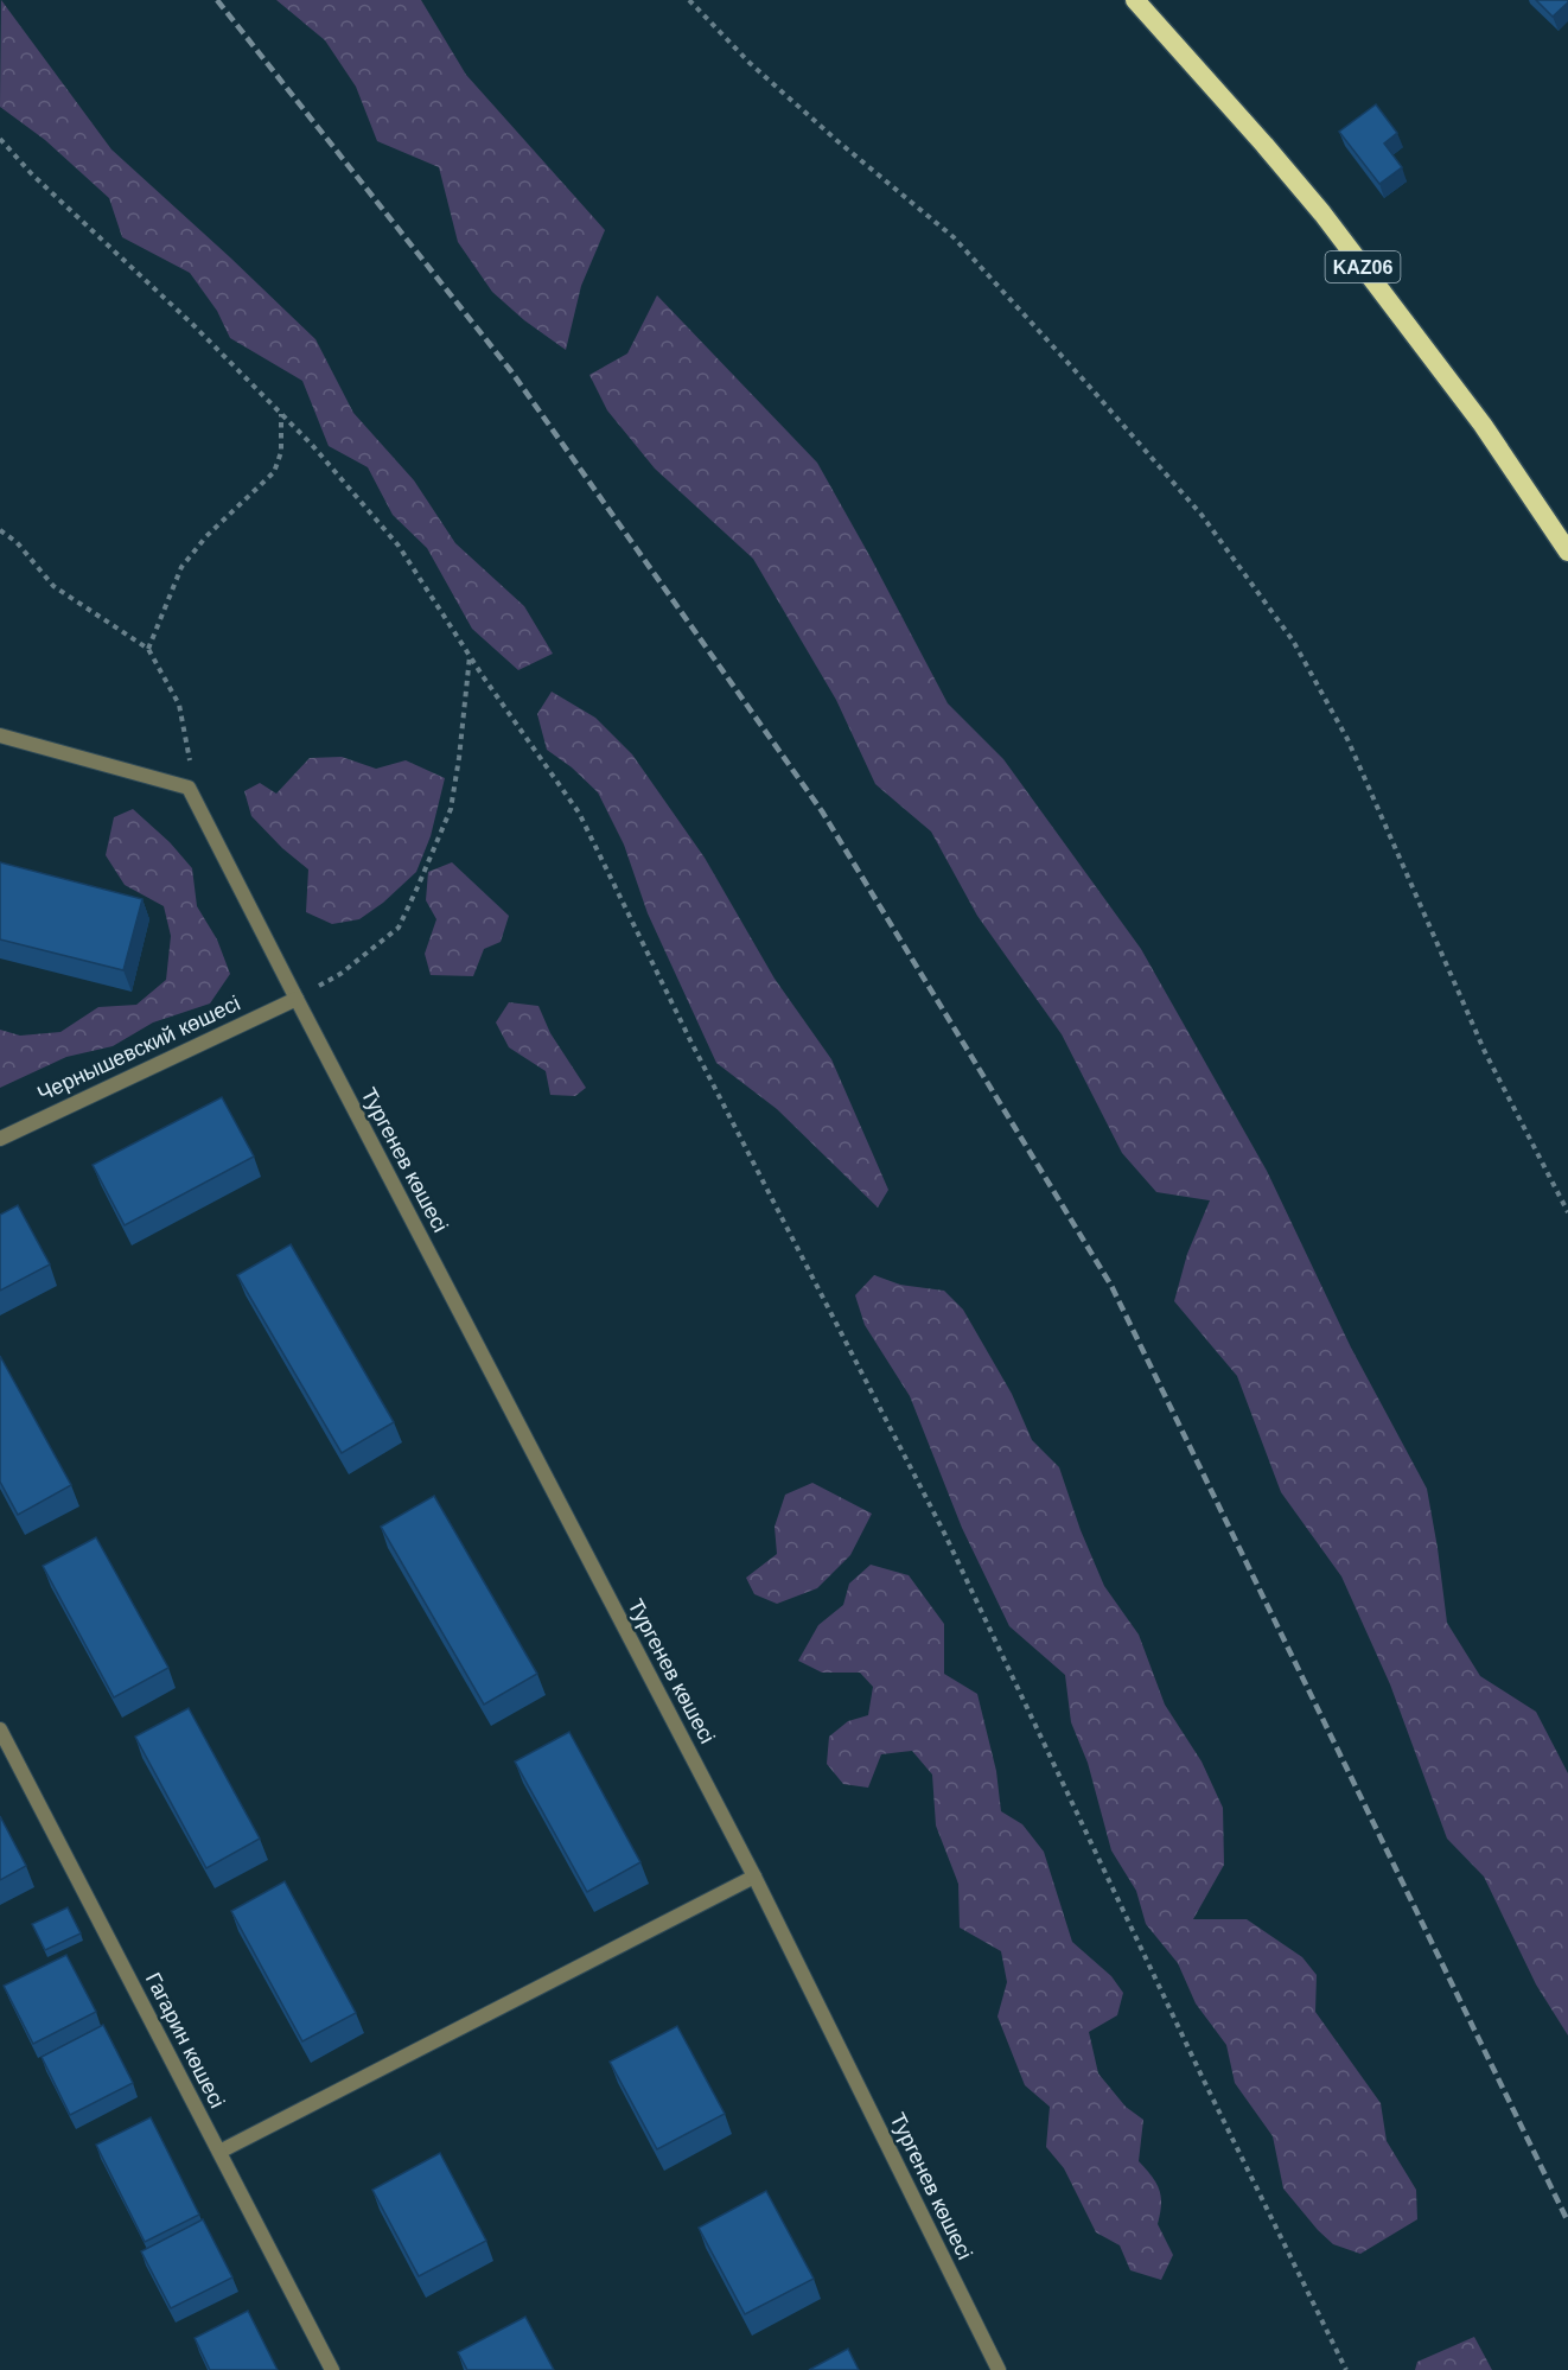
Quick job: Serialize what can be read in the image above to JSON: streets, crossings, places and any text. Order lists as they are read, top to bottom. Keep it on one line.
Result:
{"streets":{"highway":["KАZ06"],"street":["Чернышевский көшесі","Тургенев көшесі","Гагарин көшесі"]},"crossings":[["Чернышевский көшесі","Тургенев көшесі"]]}
